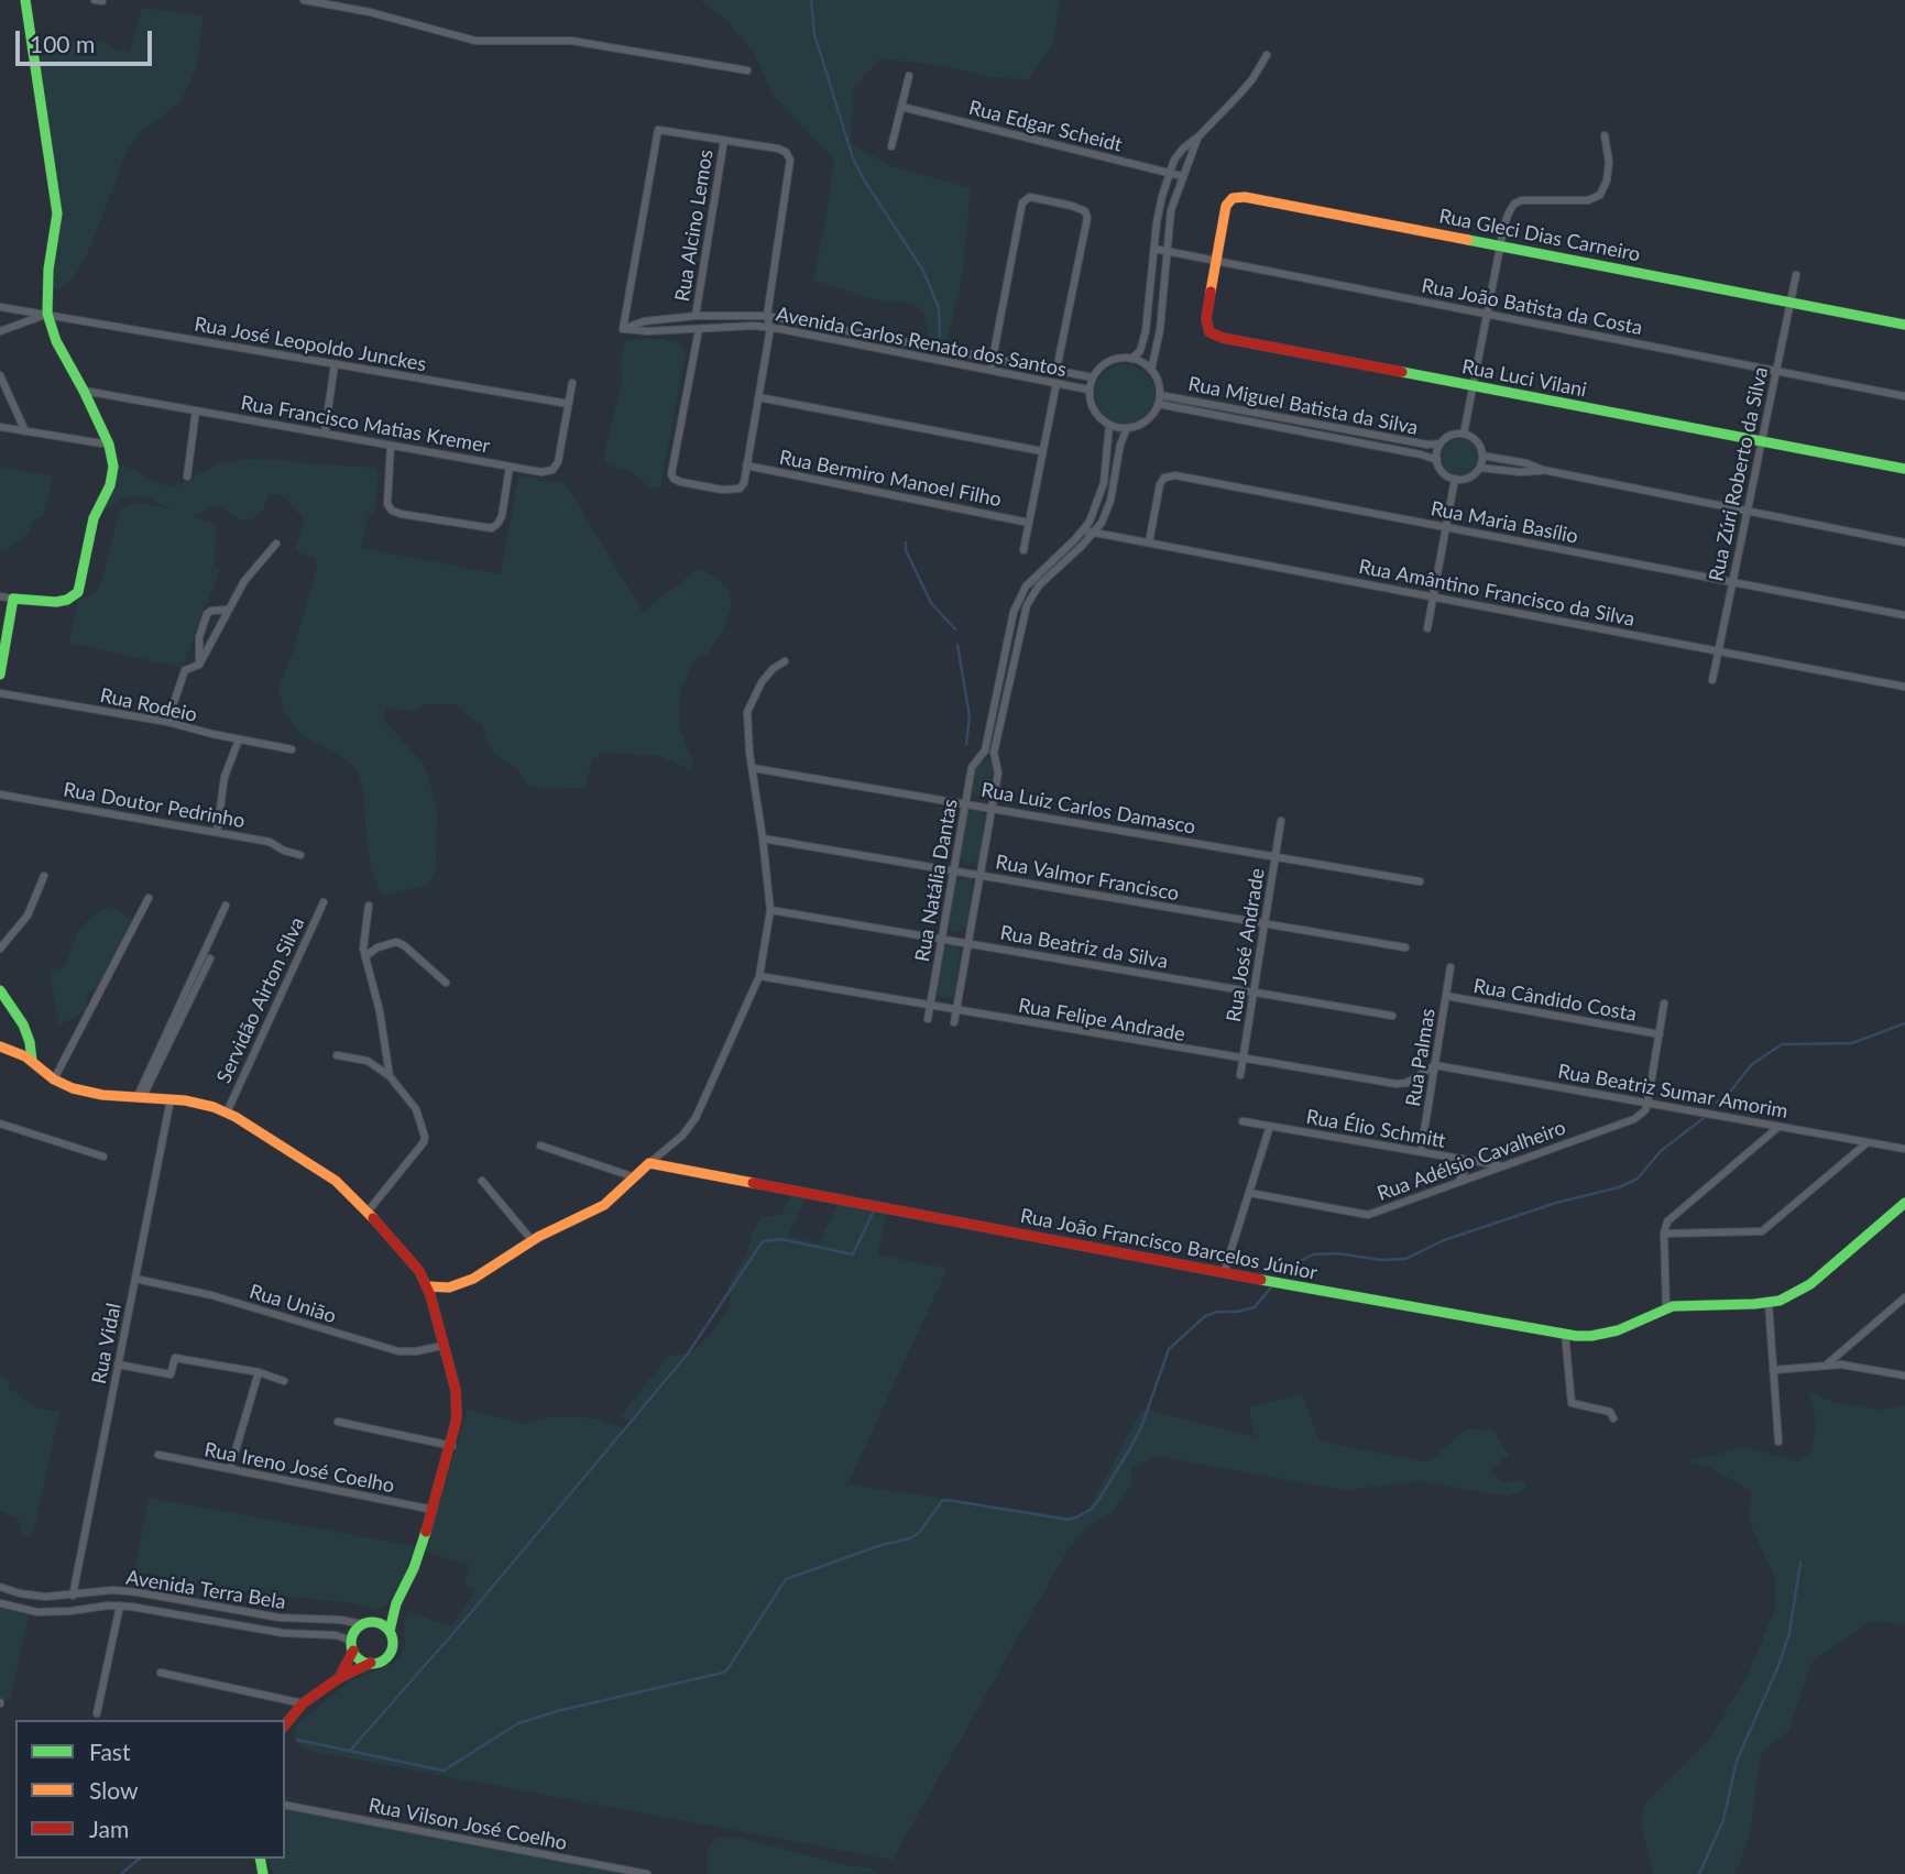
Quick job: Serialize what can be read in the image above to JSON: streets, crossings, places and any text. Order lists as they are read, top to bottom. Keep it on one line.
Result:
{"streets":{"street":["Rua Edgar Scheidt","Rua Alcino Lemos","Rua Gleci Dias Carneiro","Rua João Batista da Costa","Avenida Carlos Renato dos Santos","Rua José Leopoldo Junckes","Rua Luci Vilani","Rua Miguel Batista da Silva","Rua Francisco Matias Kremer","Rua Zúri Roberto da Silva","Rua Bermiro Manoel Filho","Rua Maria Basílio","Rua Amântino Francisco da Silva","Rua Rodeio","Rua Doutor Pedrinho","Rua Luiz Carlos Damasco","Rua Valmor Francisco","Rua Natália Dantas","Rua José Andrade","Rua Beatriz da Silva","Servidão Airton Silva","Rua Cândido Costa","Rua Felipe Andrade","Rua Palmas","Rua Beatriz Sumar Amorim","Rua Élio Schmitt","Rua Adélsio Cavalheiro","Rua João Francisco Barcelos Júnior","Rua União","Rua Vidal","Rua Ireno José Coelho","Avenida Terra Bela","Rua Vilson José Coelho"]},"crossings":[["Rua Alcino Lemos","Avenida Carlos Renato dos Santos"],["Rua Gleci Dias Carneiro","Rua João Batista da Costa"],["Rua Gleci Dias Carneiro","Rua Luci Vilani"],["Rua Gleci Dias Carneiro","Rua Zúri Roberto da Silva"],["Rua João Batista da Costa","Rua Luci Vilani"],["Rua João Batista da Costa","Rua Zúri Roberto da Silva"],["Avenida Carlos Renato dos Santos","Rua Miguel Batista da Silva"],["Rua José Leopoldo Junckes","Rua Francisco Matias Kremer"],["Rua Luci Vilani","Rua Zúri Roberto da Silva"],["Rua Zúri Roberto da Silva","Rua Maria Basílio"],["Rua Zúri Roberto da Silva","Rua Amântino Francisco da Silva"],["Rua Maria Basílio","Rua Amântino Francisco da Silva"],["Rua Amântino Francisco da Silva","Rua Natália Dantas"],["Rua Luiz Carlos Damasco","Rua Natália Dantas"],["Rua Luiz Carlos Damasco","Rua José Andrade"],["Rua Valmor Francisco","Rua Natália Dantas"],["Rua Valmor Francisco","Rua José Andrade"],["Rua Natália Dantas","Rua Beatriz da Silva"],["Rua Natália Dantas","Rua Felipe Andrade"],["Rua José Andrade","Rua Beatriz da Silva"],["Rua José Andrade","Rua Felipe Andrade"],["Rua Cândido Costa","Rua Palmas"],["Rua Felipe Andrade","Rua Palmas"],["Rua Felipe Andrade","Rua Beatriz Sumar Amorim"],["Rua Palmas","Rua Beatriz Sumar Amorim"],["Rua Palmas","Rua Élio Schmitt"],["Rua Beatriz Sumar Amorim","Rua Adélsio Cavalheiro"],["Rua Élio Schmitt","Rua Adélsio Cavalheiro"],["Rua União","Rua Vidal"],["Rua Vidal","Avenida Terra Bela"]],"legend":["Fast","Slow","Jam"],"scale_bar":"100 m"}
